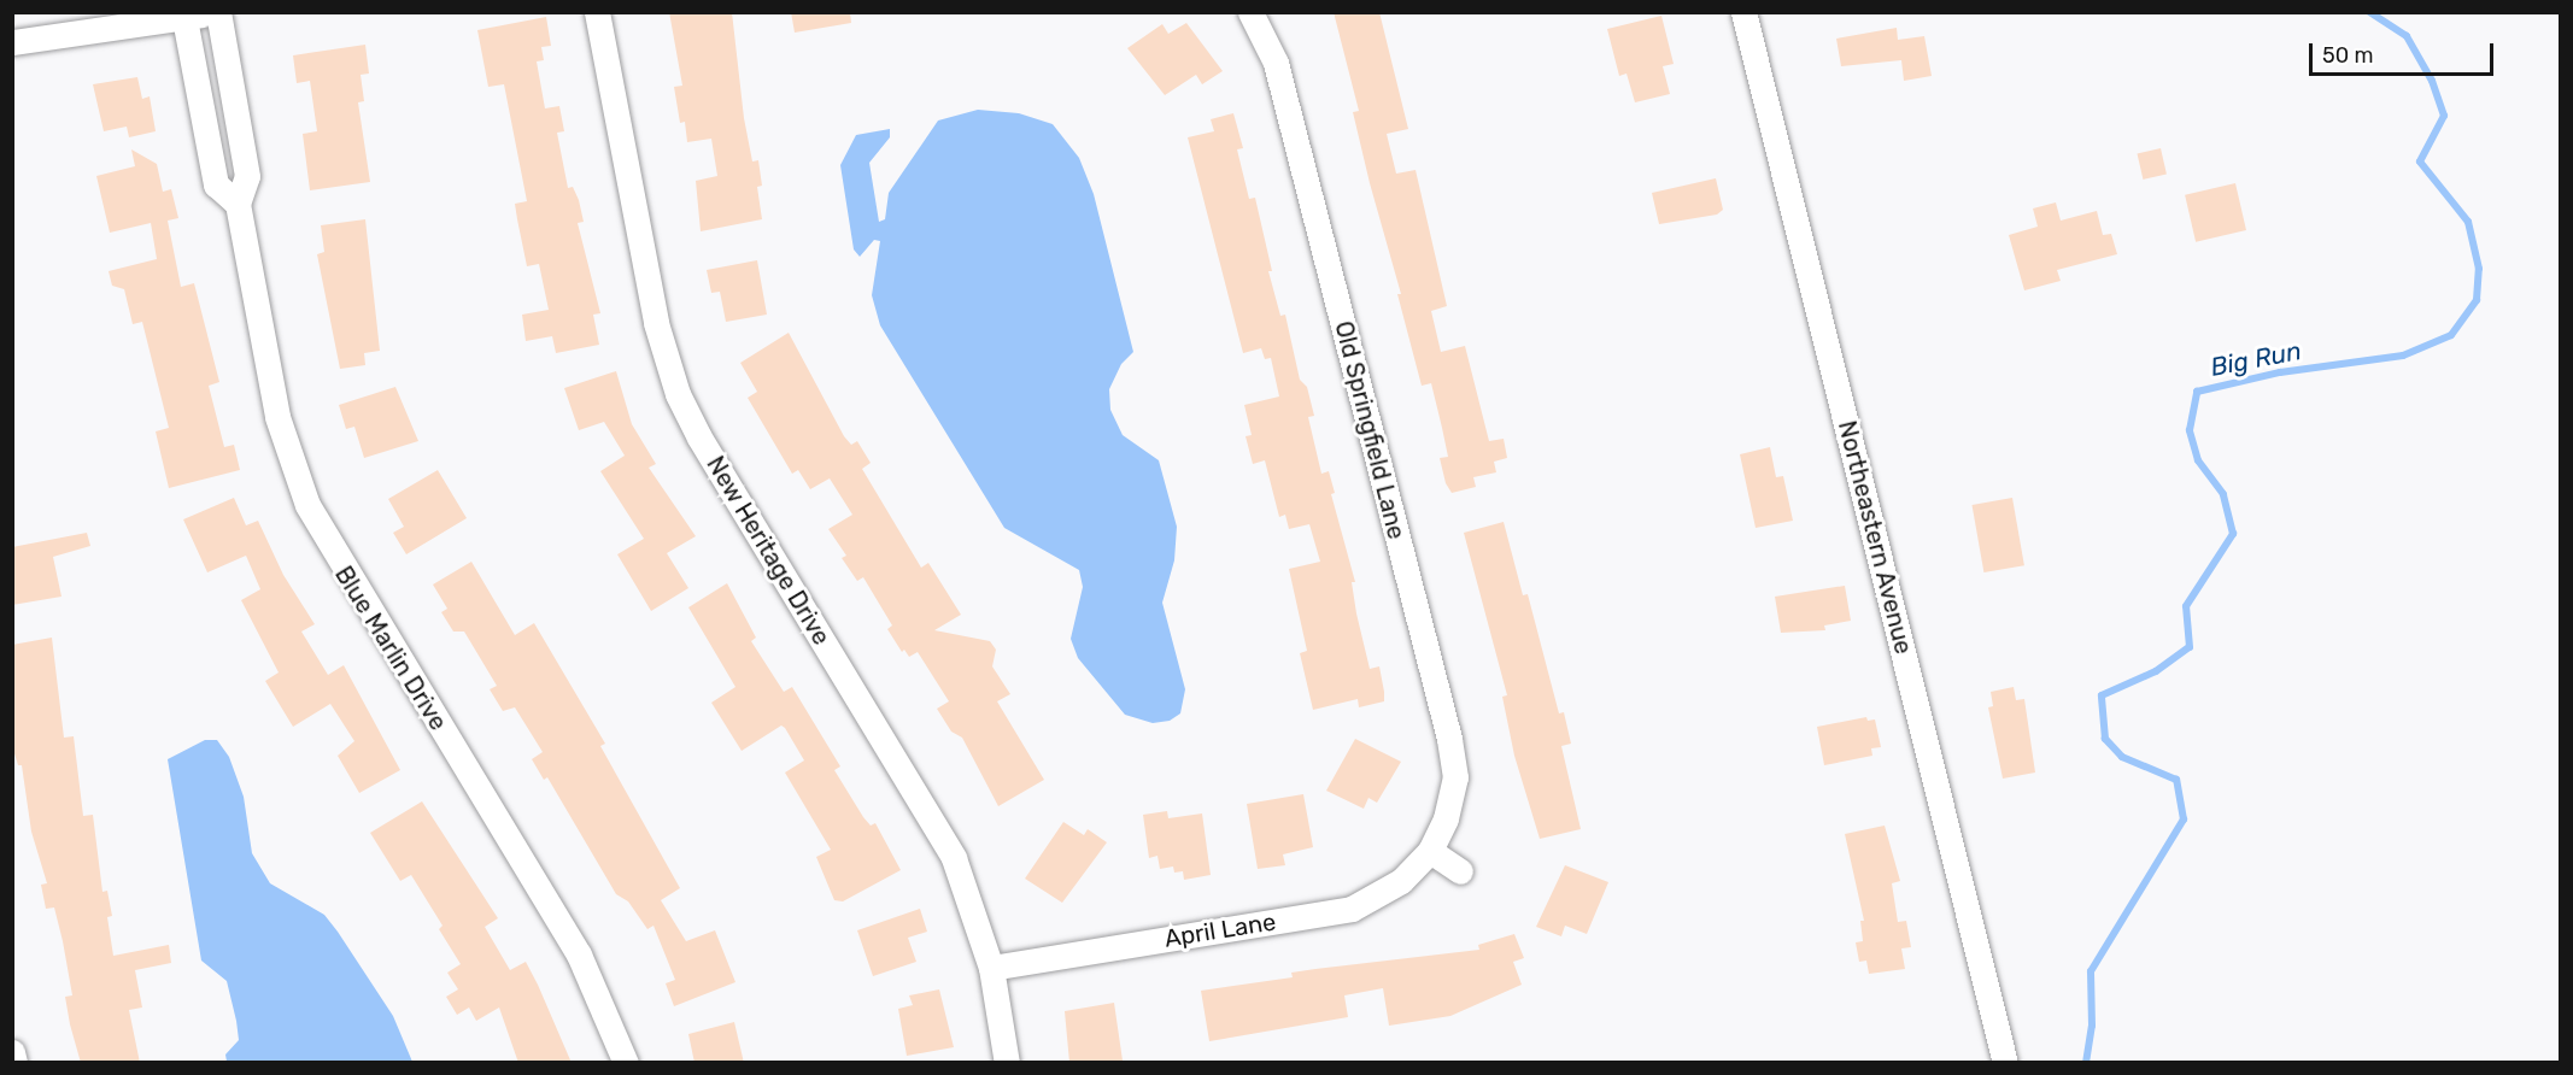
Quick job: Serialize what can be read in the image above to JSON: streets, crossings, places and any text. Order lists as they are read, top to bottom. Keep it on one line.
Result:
{"streets":{"street":["Old Springfield Lane","Northeastern Avenue","New Heritage Drive","Blue Marlin Drive","April Lane"]},"crossings":[["Old Springfield Lane","April Lane"],["New Heritage Drive","April Lane"]],"water":["Big Run"],"scale_bar":"50 m"}
